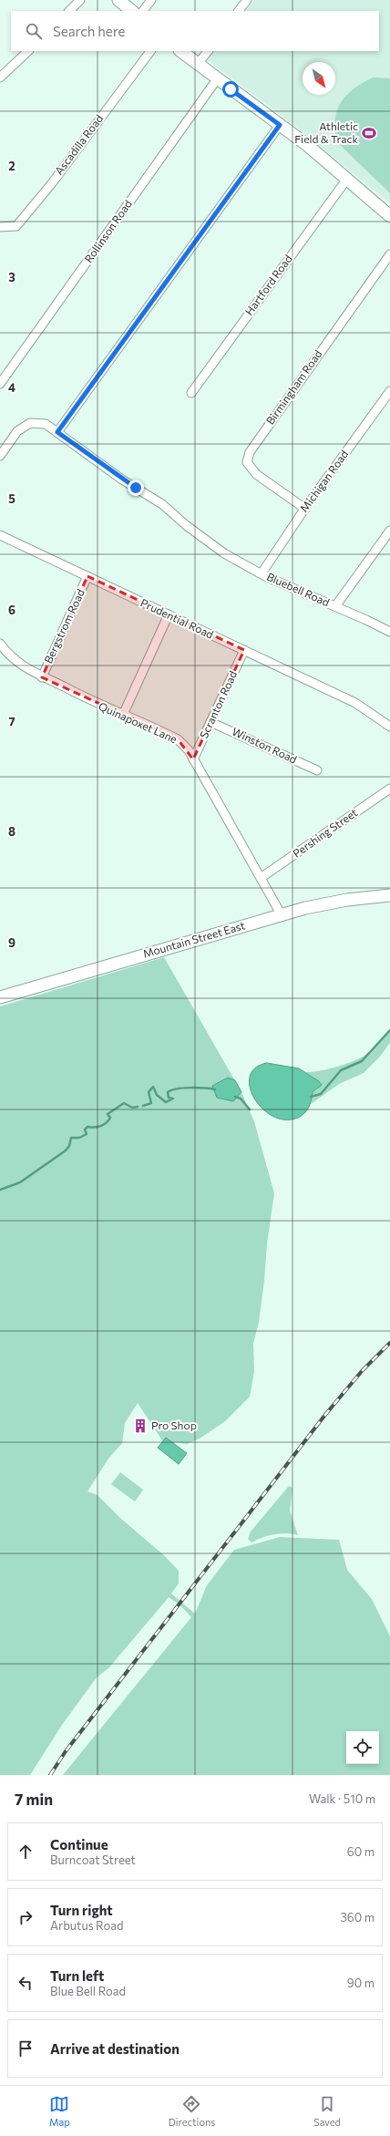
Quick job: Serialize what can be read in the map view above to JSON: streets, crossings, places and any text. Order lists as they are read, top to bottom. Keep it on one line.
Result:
{"streets":{"main road":["Mountain Street East"],"street":["Ascadilla Road","Rollinson Road","Hartford Road","Birmingham Road","Michigan Road","Bluebell Road","Prudential Road","Bergstrom Road","Scranton Road","Quinapoxet Lane","Winston Road","Pershing Street"]},"crossings":[["Birmingham Road","Michigan Road"],["Michigan Road","Bluebell Road"],["Prudential Road","Bergstrom Road"],["Prudential Road","Scranton Road"],["Bergstrom Road","Quinapoxet Lane"],["Scranton Road","Quinapoxet Lane"],["Scranton Road","Winston Road"],["Quinapoxet Lane","Pershing Street"],["Quinapoxet Lane","Mountain Street East"]],"places":{"sports":["Athletic Field & Track"],"building":["Pro Shop"]},"north":"bottom right","page":{"search":"Search here","heading":["7 min","Walk · 510 m"],"list":[["Continue","Burncoat Street","60 m"],["Turn right","Arbutus Road","360 m"],["Turn left","Blue Bell Road","90 m"],"Arrive at destination"],"nav":["Map","Directions","Saved"]},"grid":{"rows":["2","3","4","5","6","7","8","9"]}}
